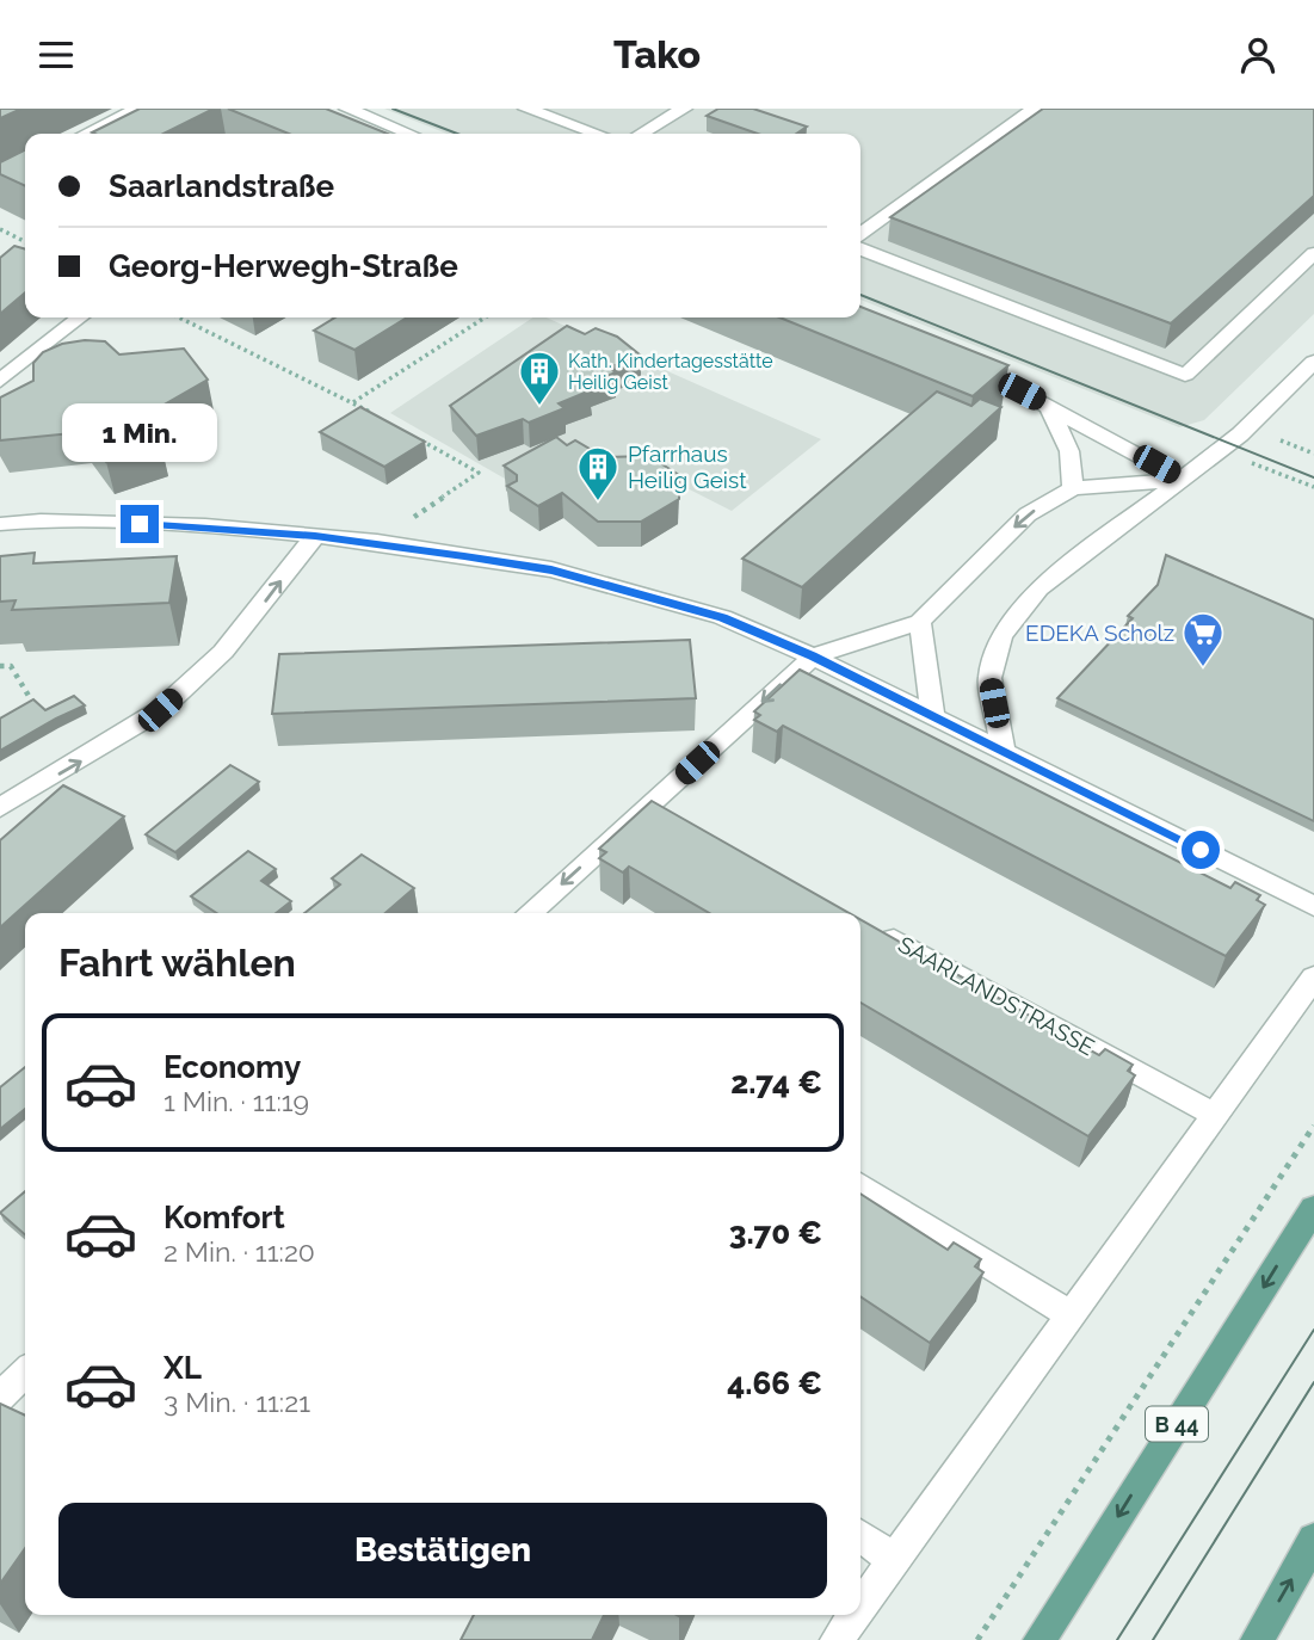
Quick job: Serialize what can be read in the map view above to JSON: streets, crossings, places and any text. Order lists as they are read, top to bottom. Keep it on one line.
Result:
{"streets":{"main road":["B 44"],"street":["SAARLANDSTRASSE"]},"places":{"building":["Kath. Kindertagesstätte Heilig Geist","Pfarrhaus Heilig Geist"],"supermarket":["EDEKA Scholz"]},"page":{"header":"Tako","banner":["Saarlandstraße","Georg-Herwegh-Straße"],"bubble":"1 Min.","heading":"Fahrt wählen","list":[{"name":"Economy","note":"1 Min. · 11:19","value":"2.74 €"},{"name":"Komfort","note":"2 Min. · 11:20","value":"3.70 €"},{"name":"XL","note":"3 Min. · 11:21","value":"4.66 €"}],"buttons":"Bestätigen"}}
